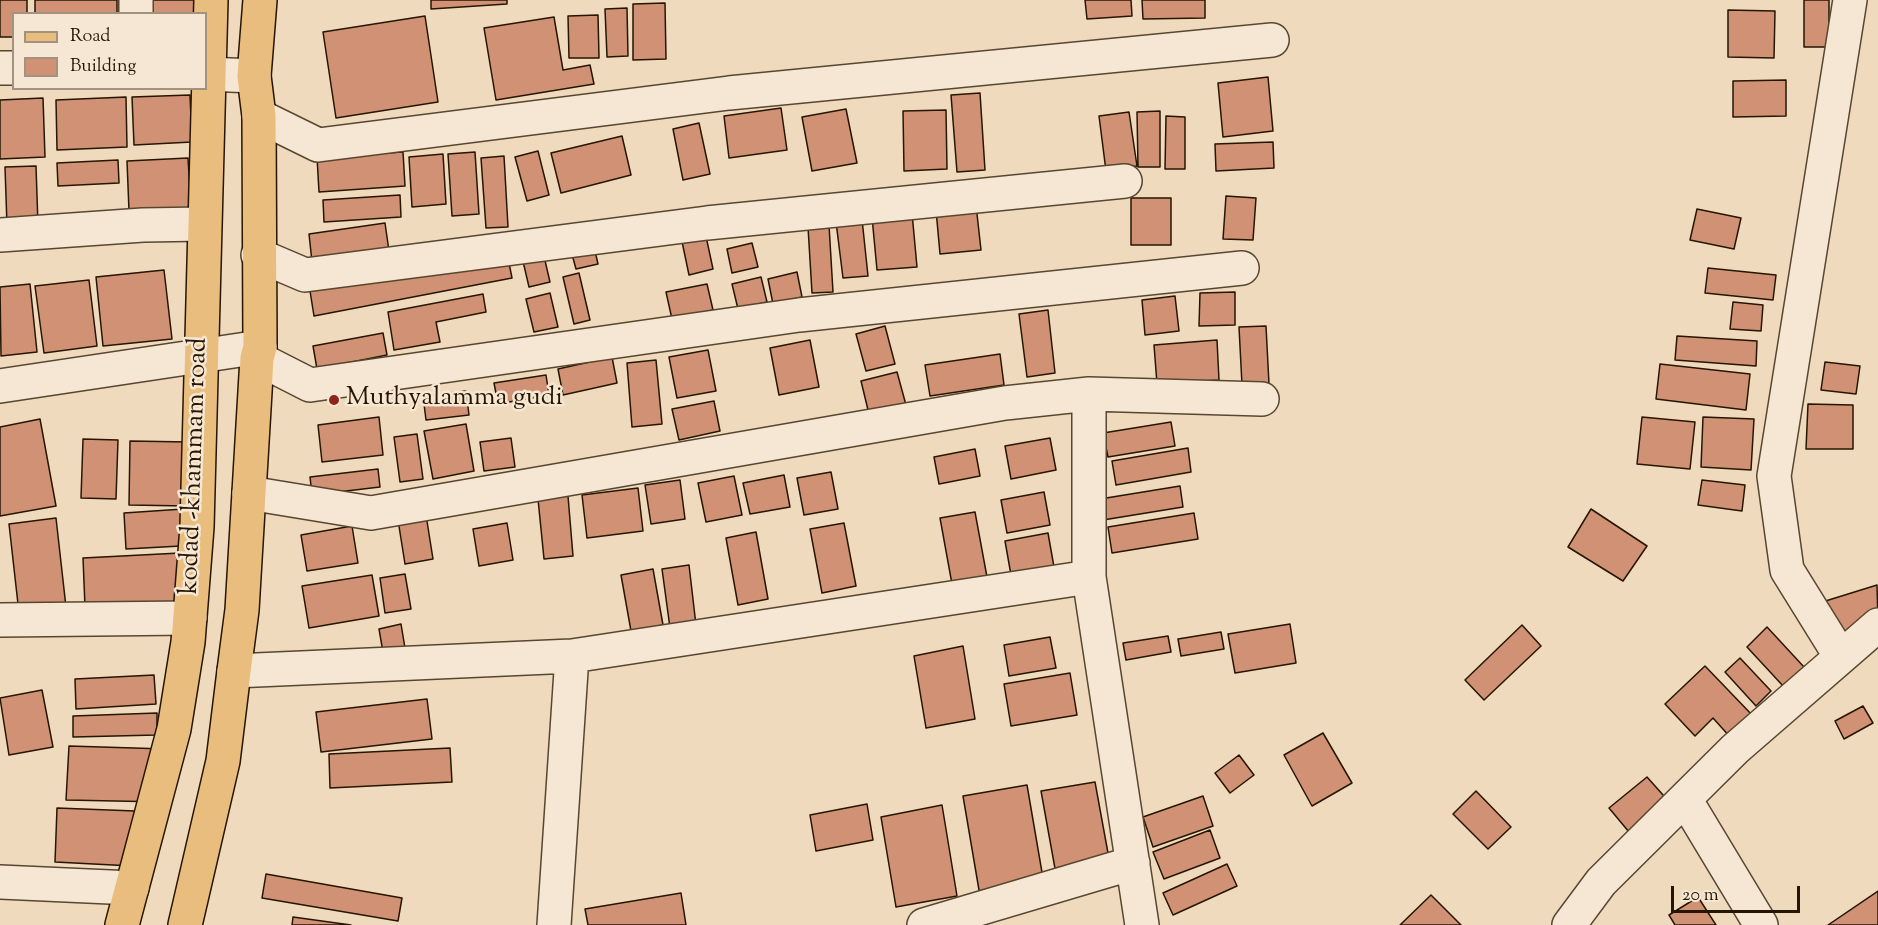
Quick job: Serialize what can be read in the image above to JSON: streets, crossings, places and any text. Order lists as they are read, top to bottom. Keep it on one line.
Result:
{"streets":{"main road":["kodad -khammam road"]},"places":["Muthyalamma gudi"],"legend":["Road","Building"],"scale_bar":"20 m"}
